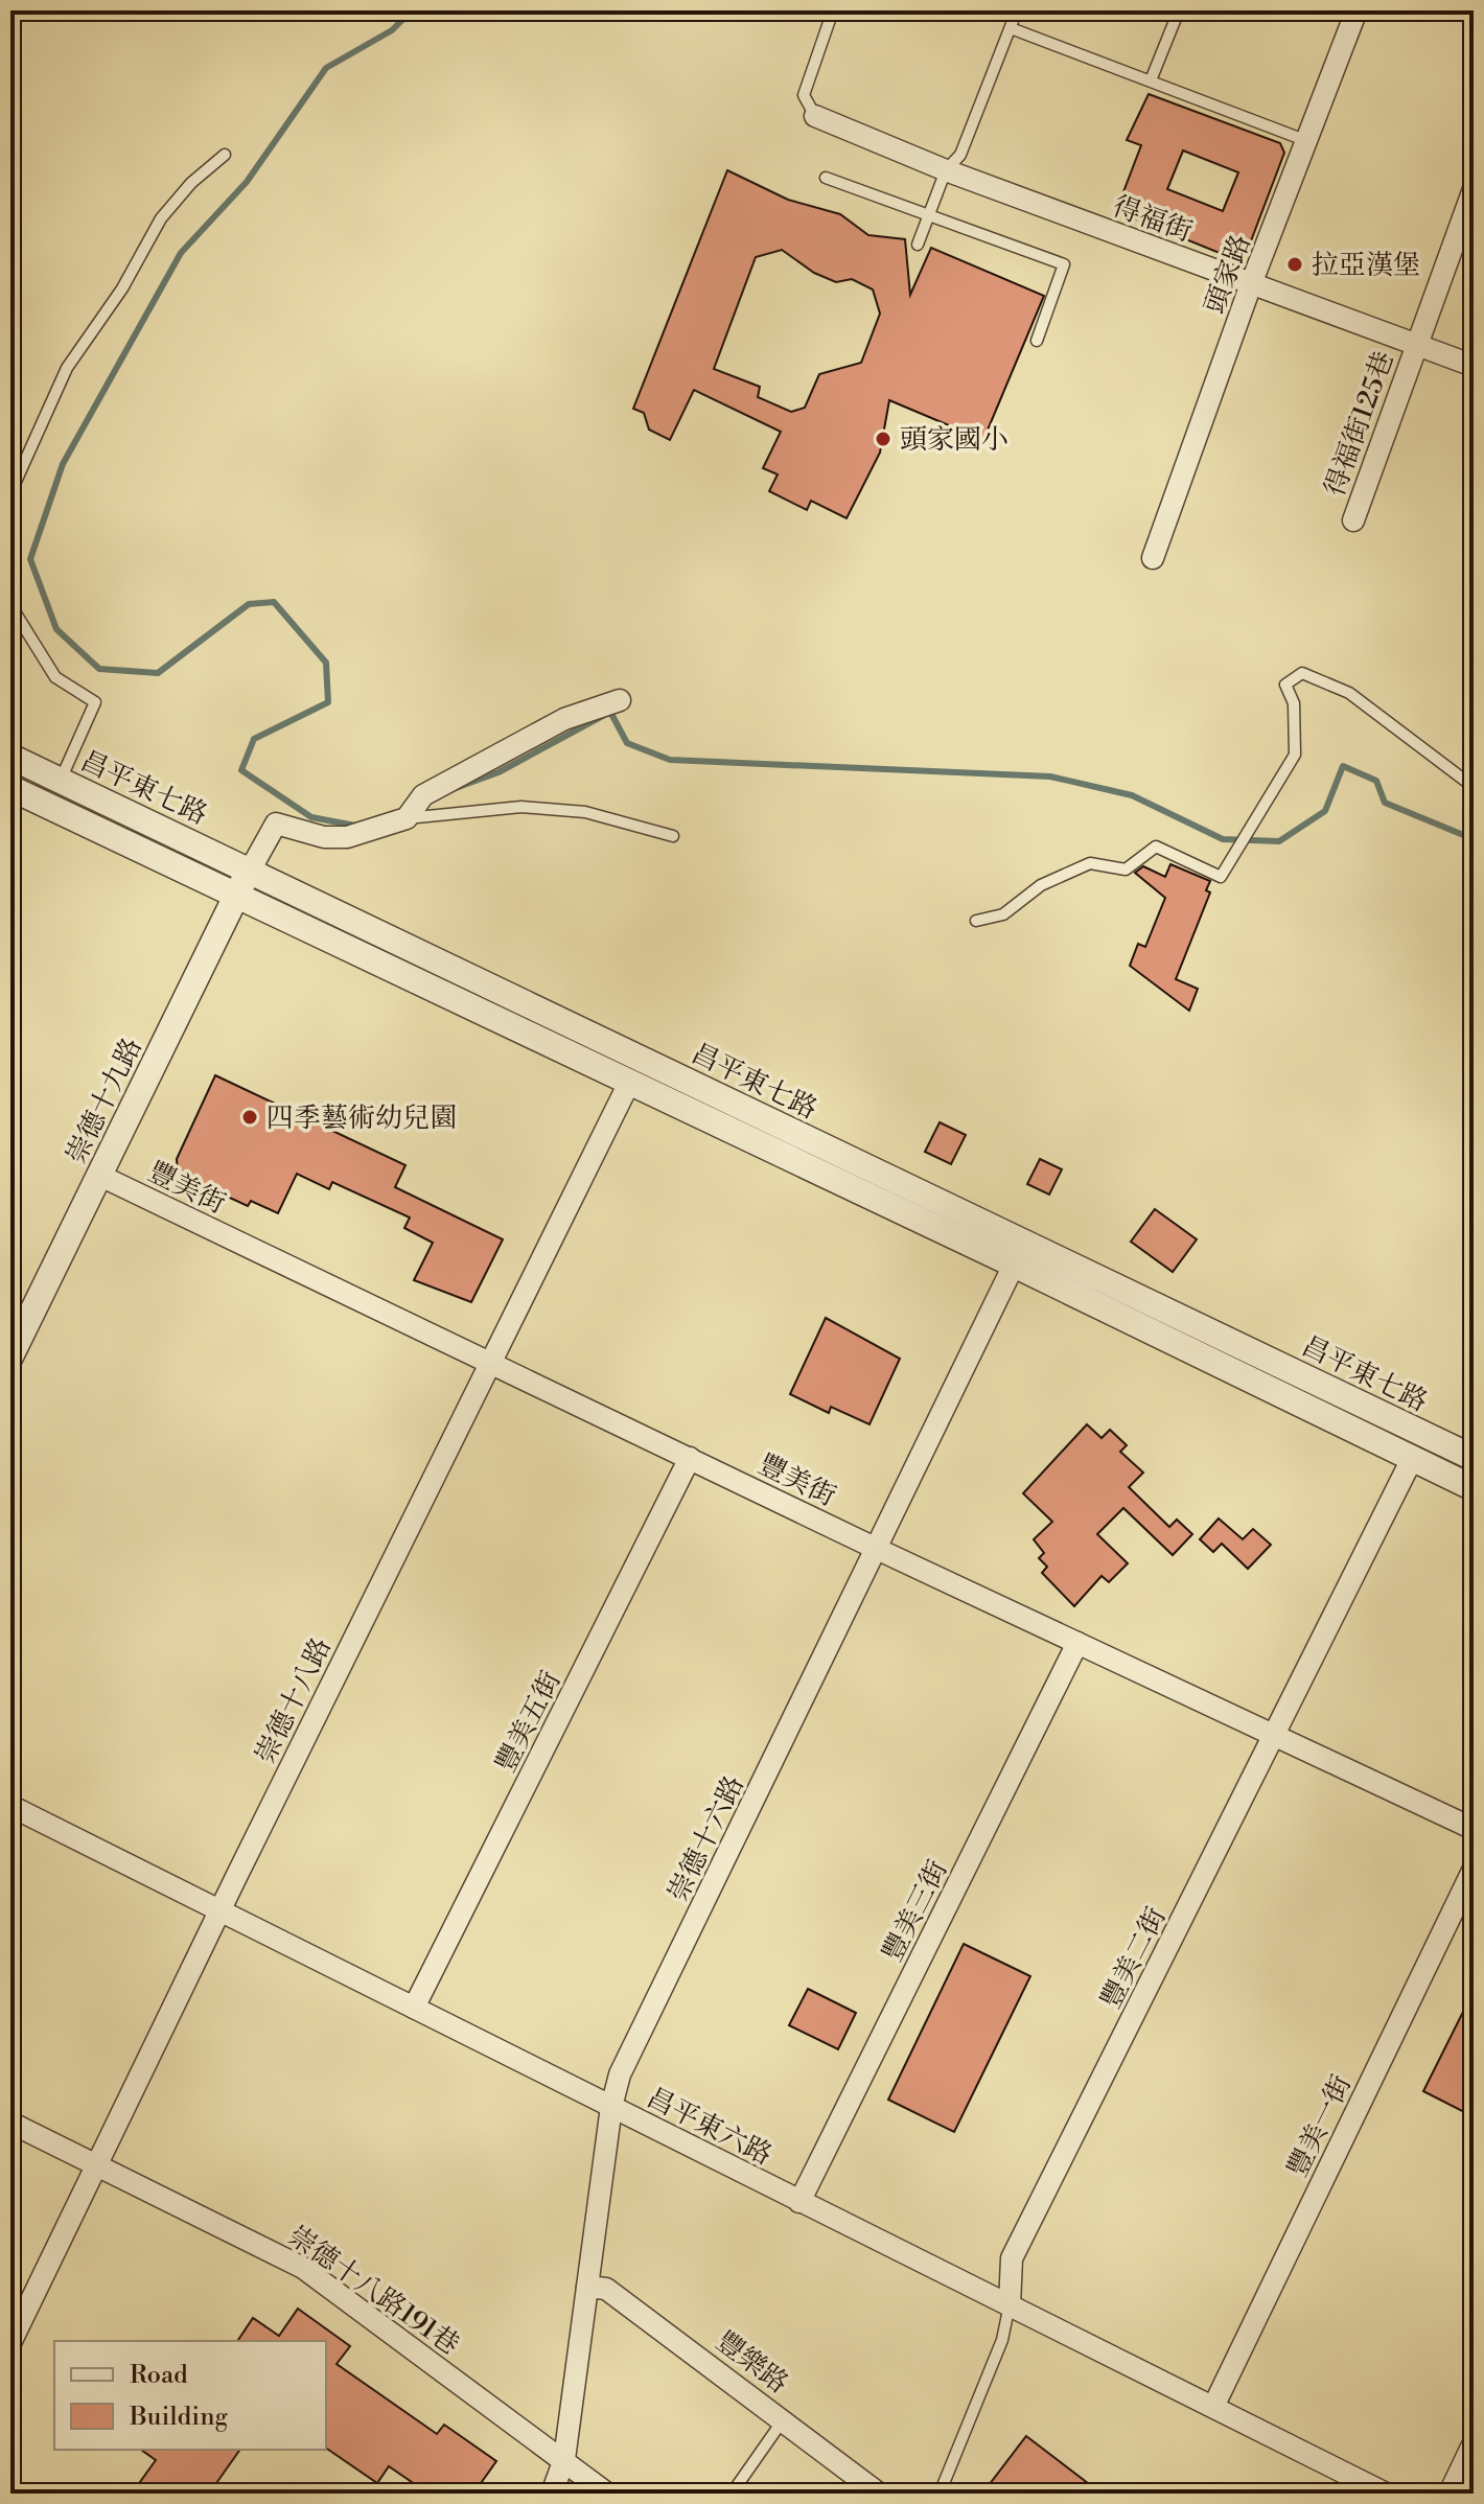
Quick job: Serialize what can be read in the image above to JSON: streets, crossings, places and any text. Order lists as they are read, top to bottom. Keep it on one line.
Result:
{"streets":{"street":["得福街","頭家路","得福街125巷","昌平東七路","崇德十九路","豐美街","崇德十八路","豐美五街","崇德十六路","豐美三街","豐美二街","昌平東六路","豐美一街","崇德十八路191巷","豐樂路"]},"crossings":[["得福街","頭家路"],["得福街","得福街125巷"],["昌平東七路","崇德十九路"],["昌平東七路","崇德十八路"],["昌平東七路","崇德十六路"],["昌平東七路","豐美二街"],["崇德十九路","豐美街"],["豐美街","崇德十八路"],["豐美街","豐美五街"],["豐美街","崇德十六路"],["豐美街","豐美三街"],["豐美街","豐美二街"],["崇德十八路","昌平東六路"],["崇德十八路","崇德十八路191巷"],["豐美五街","昌平東六路"],["崇德十六路","昌平東六路"],["崇德十六路","崇德十八路191巷"],["崇德十六路","豐樂路"],["豐美三街","昌平東六路"],["豐美二街","昌平東六路"],["昌平東六路","豐美一街"]],"places":["拉亞漢堡","頭家國小","四季藝術幼兒園"],"legend":["Road","Building"]}
